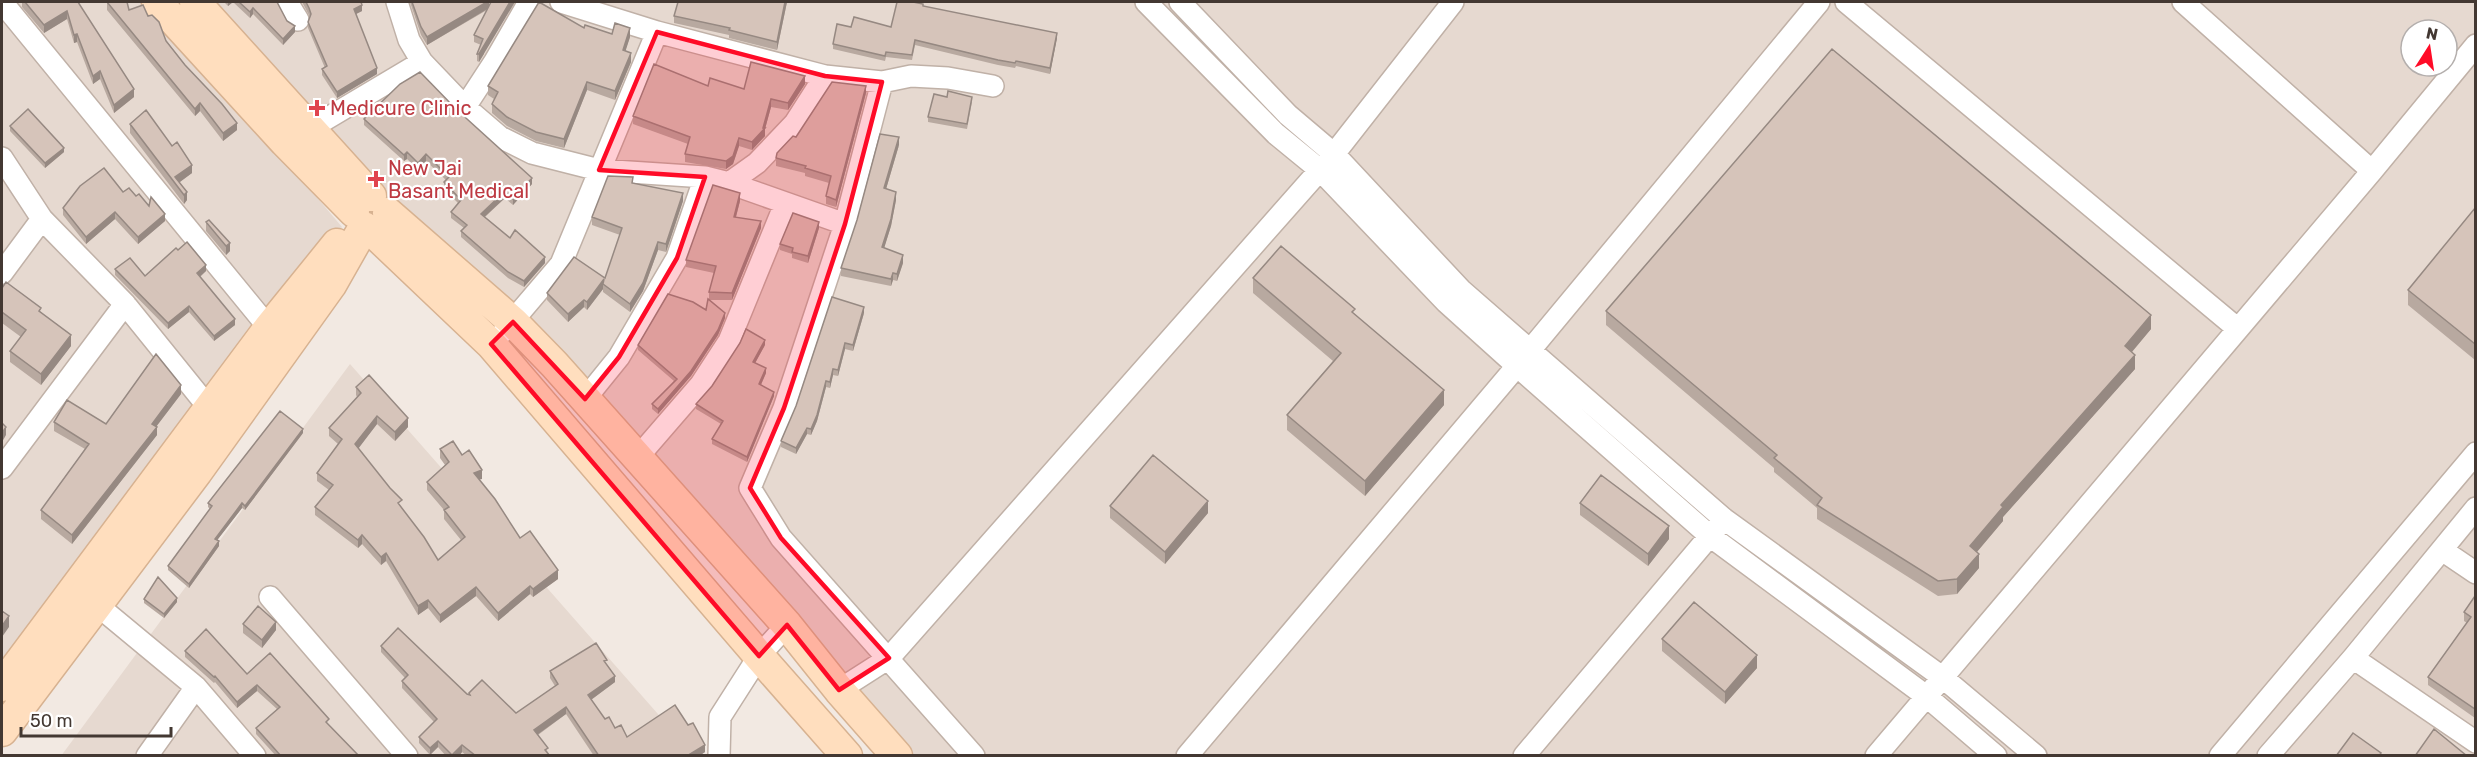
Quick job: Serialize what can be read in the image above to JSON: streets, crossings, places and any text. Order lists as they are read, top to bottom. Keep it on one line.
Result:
{"places":{"health":["Medicure Clinic","New Jai Basant Medical"]},"scale_bar":"50 m","north":"top"}
